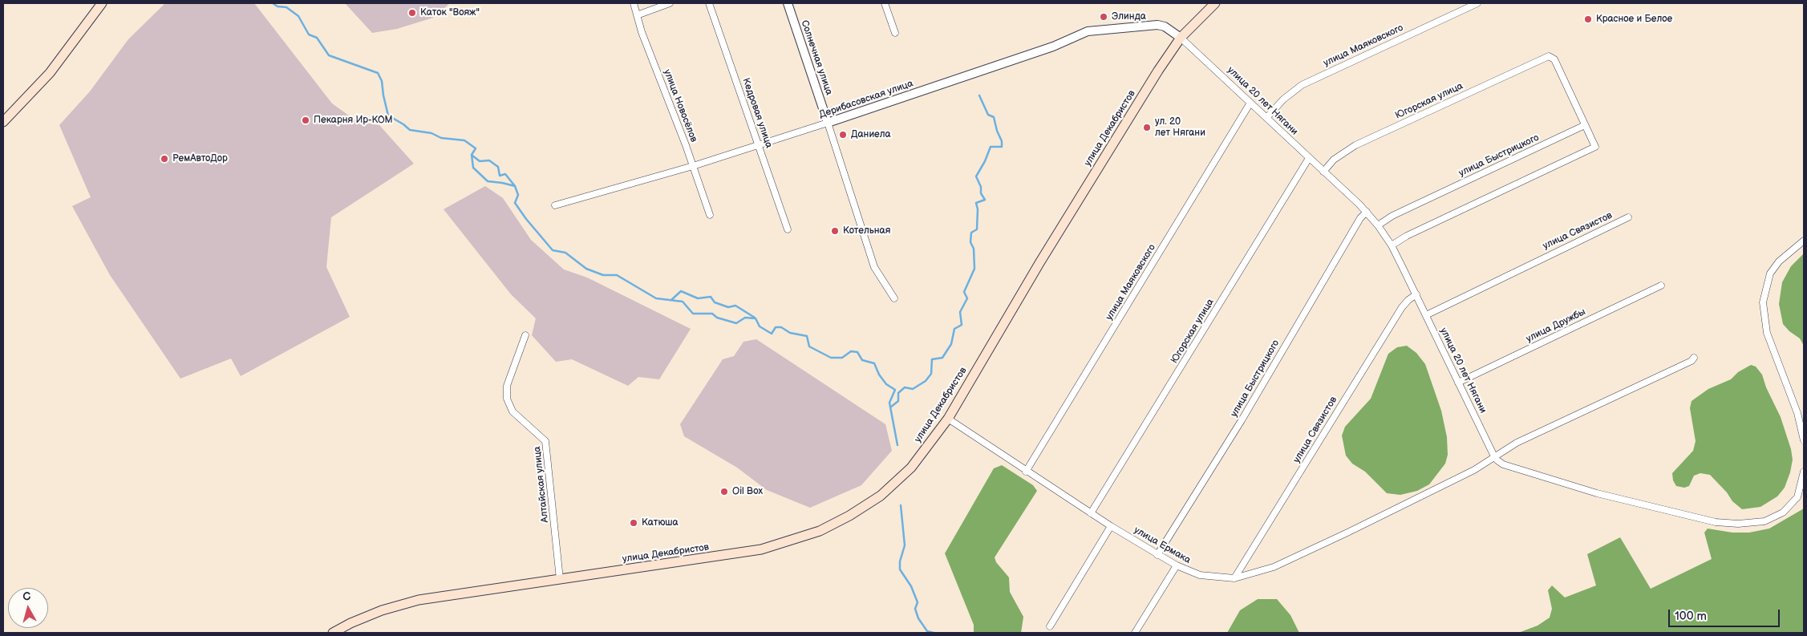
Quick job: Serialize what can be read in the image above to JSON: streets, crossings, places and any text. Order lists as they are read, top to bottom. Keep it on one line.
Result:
{"streets":{"main road":["улица Декабристов"],"street":["улица Маяковского","Солнечная улица","Дерибасовская улица","улица 20 лет Нягани","Югорская улица","улица Новосёлов","Кедровая улица","улица Быстрицкого","улица Связистов","улица Дружбы","Алтайская улица","улица Ермака"]},"crossings":[["улица Маяковского","улица 20 лет Нягани"],["улица Маяковского","улица Ермака"],["Солнечная улица","Дерибасовская улица"],["Дерибасовская улица","улица 20 лет Нягани"],["Дерибасовская улица","улица Новосёлов"],["Дерибасовская улица","Кедровая улица"],["Дерибасовская улица","улица Декабристов"],["улица 20 лет Нягани","Югорская улица"],["улица 20 лет Нягани","улица Декабристов"],["улица 20 лет Нягани","улица Быстрицкого"],["улица 20 лет Нягани","улица Связистов"],["улица 20 лет Нягани","улица Дружбы"],["улица 20 лет Нягани","улица Ермака"],["Югорская улица","улица Быстрицкого"],["Югорская улица","улица Ермака"],["улица Декабристов","Алтайская улица"],["улица Декабристов","улица Ермака"],["улица Быстрицкого","улица Ермака"],["улица Связистов","улица Ермака"]],"places":["Каток \"Вояж\"","Элинда","Красное и Белое","Пекарня Ир-КОМ","ул. 20 лет Нягани","Даниела","РемАвтоДор","Котельная","Oil Box","Катюша"],"scale_bar":"100 m","north":"top"}
